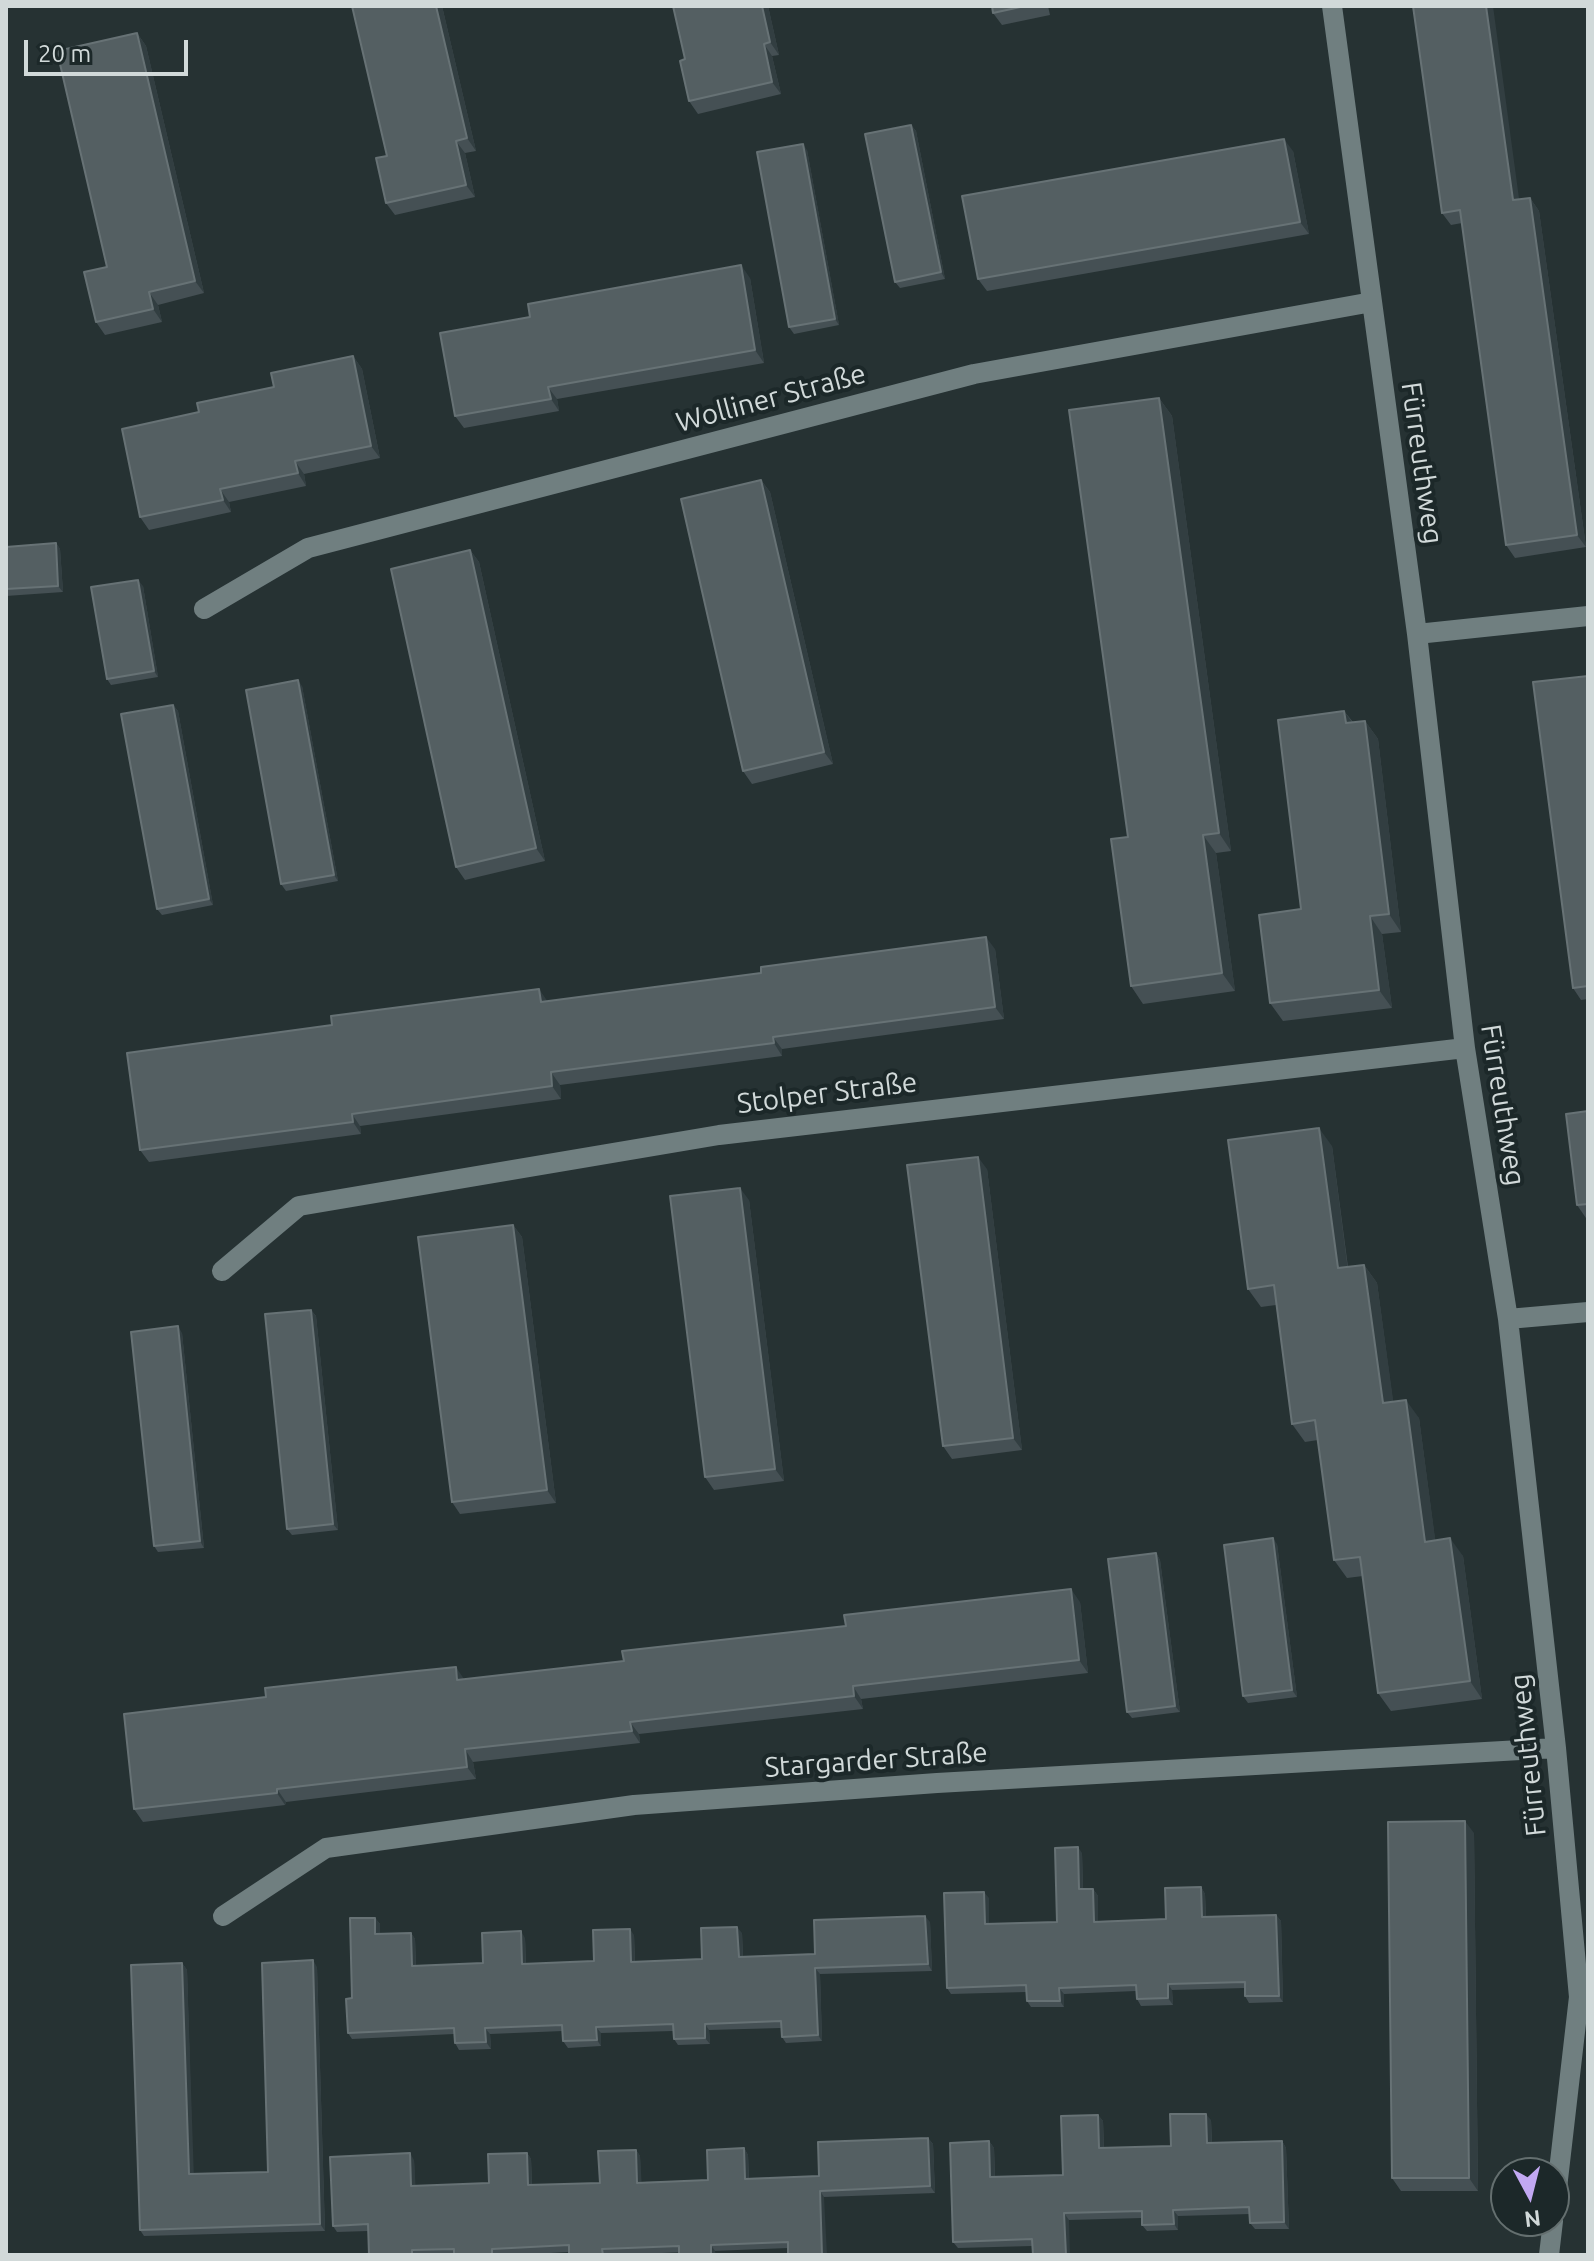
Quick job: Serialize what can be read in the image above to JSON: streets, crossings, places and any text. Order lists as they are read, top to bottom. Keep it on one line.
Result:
{"streets":{"street":["Wolliner Straße","Fürreuthweg","Stolper Straße","Stargarder Straße"]},"crossings":[["Wolliner Straße","Fürreuthweg"],["Fürreuthweg","Stolper Straße"],["Fürreuthweg","Stargarder Straße"]],"scale_bar":"20 m","north":"bottom"}
